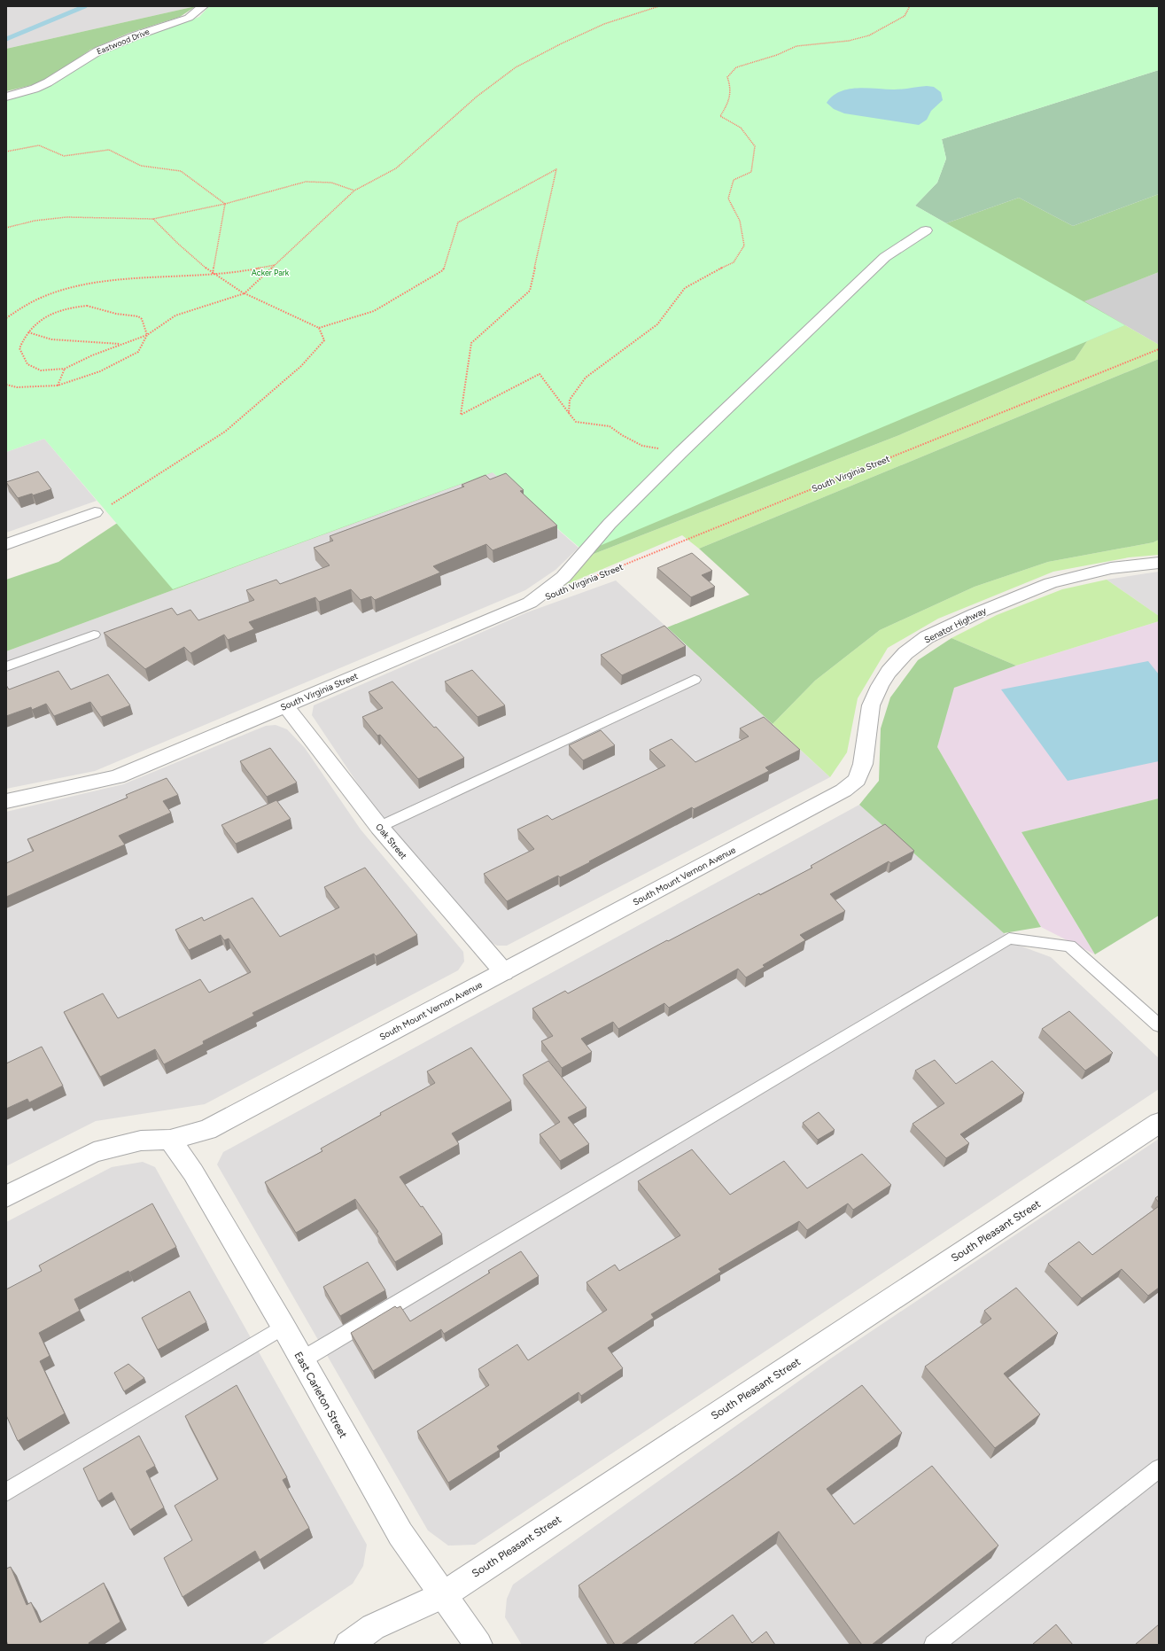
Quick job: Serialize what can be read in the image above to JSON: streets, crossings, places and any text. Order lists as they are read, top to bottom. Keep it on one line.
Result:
{"streets":{"street":["Eastwood Drive","South Virginia Street","Senator Highway","Oak Street","South Mount Vernon Avenue","South Pleasant Street","East Carleton Street"]},"crossings":[["South Virginia Street","Oak Street"],["Senator Highway","South Mount Vernon Avenue"],["Oak Street","South Mount Vernon Avenue"],["South Mount Vernon Avenue","East Carleton Street"],["South Pleasant Street","East Carleton Street"]],"parks":["Acker Park"]}
